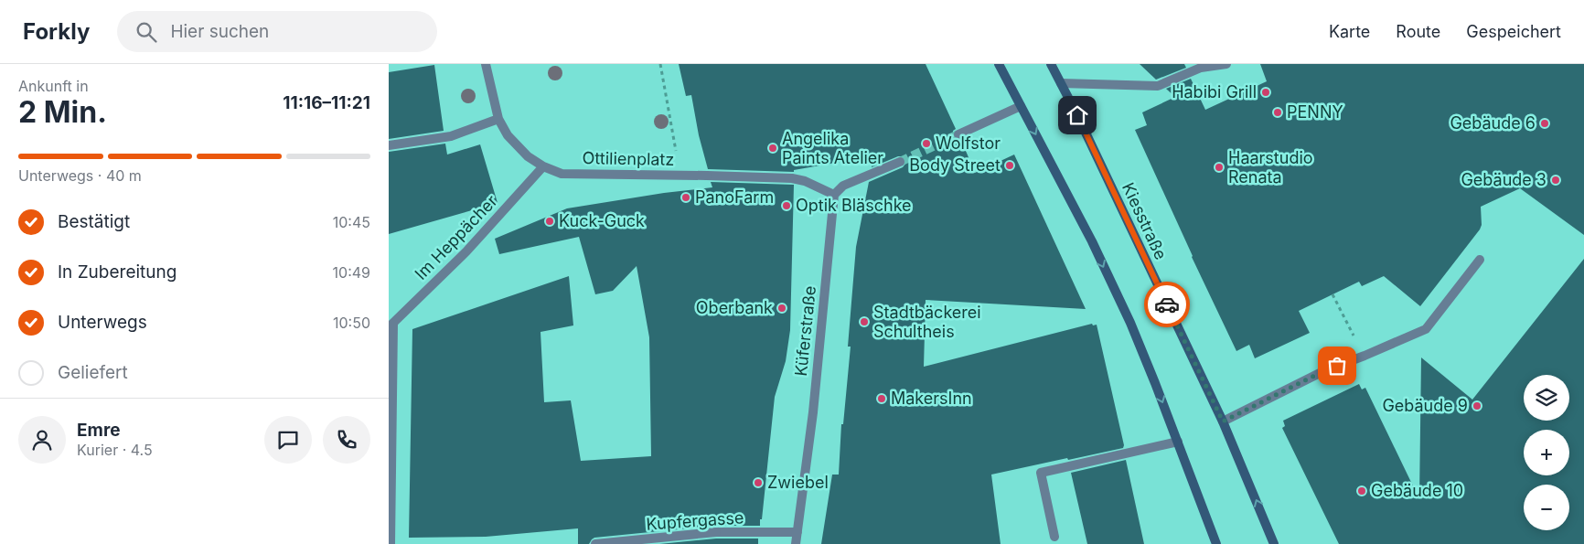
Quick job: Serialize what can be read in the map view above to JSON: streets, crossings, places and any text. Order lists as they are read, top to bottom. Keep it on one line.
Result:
{"streets":{"main road":["Kiesstraße"],"street":["Ottilienplatz","Im Heppächer","Küferstraße","Kupfergasse"]},"crossings":[["Ottilienplatz","Im Heppächer"],["Ottilienplatz","Küferstraße"],["Küferstraße","Kupfergasse"]],"places":["Habibi Grill","PENNY","Gebäude 6","Wolfstor","Angelika Paints Atelier","Body Street","Haarstudio Renata","Gebäude 3","PanoFarm","Optik Bläschke","Kuck-Guck","Oberbank","Stadtbäckerei Schultheis","MakersInn","Gebäude 9","Zwiebel","Gebäude 10"],"page":{"header":"Forkly","search":"Hier suchen","nav":["Karte","Route","Gespeichert"],"heading":["2 Min.","Ankunft in","11:16–11:21"],"panel":["Emre","Kurier · 4.5"],"bar":"Unterwegs · 40 m","list":[["Bestätigt","10:45"],["In Zubereitung","10:49"],["Unterwegs","10:50"],"Geliefert"],"map_buttons":["+","−"]}}
